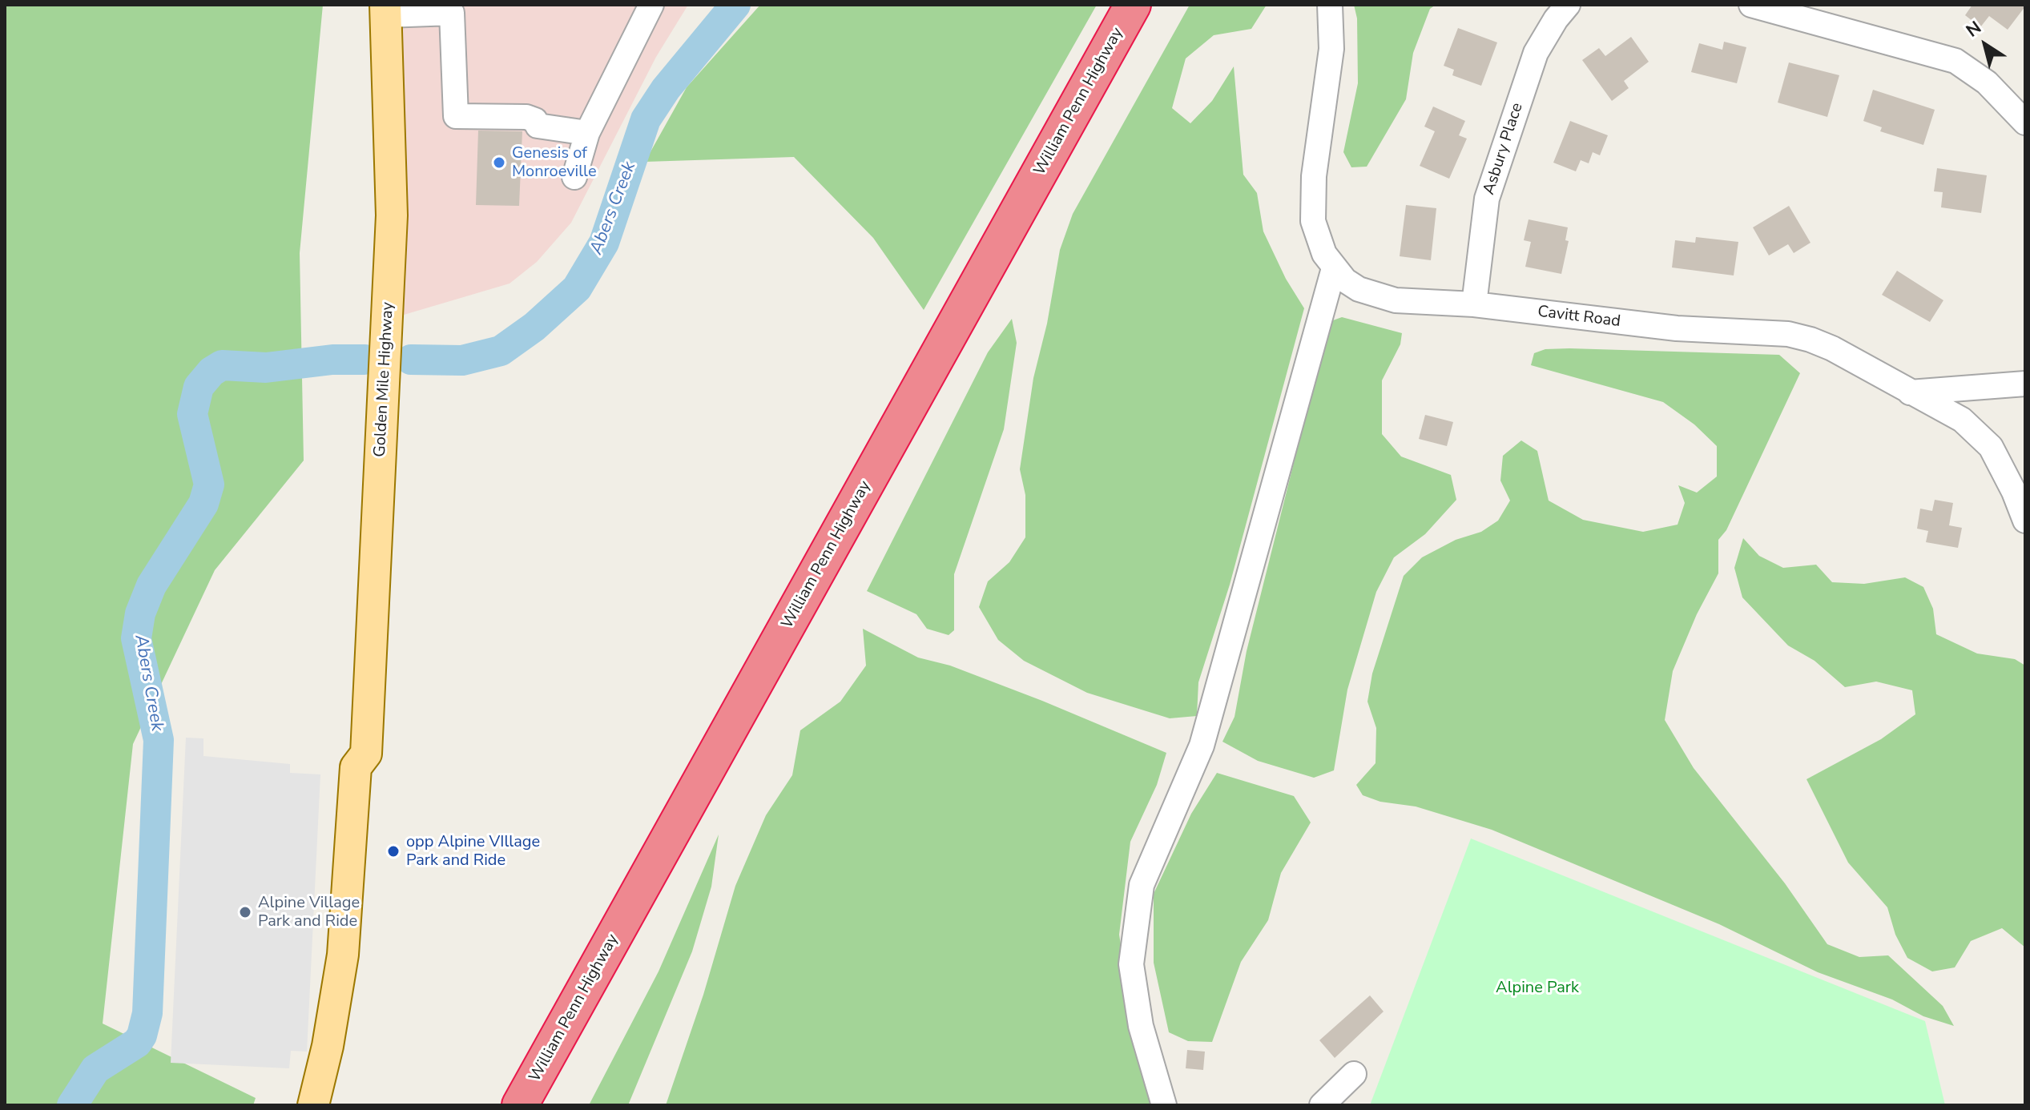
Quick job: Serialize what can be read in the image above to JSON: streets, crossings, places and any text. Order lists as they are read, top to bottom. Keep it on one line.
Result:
{"streets":{"highway":["William Penn Highway"],"main road":["Golden Mile Highway"],"street":["Asbury Place","Cavitt Road"]},"crossings":[["Asbury Place","Cavitt Road"]],"water":["Abers Creek"],"parks":["Alpine Park"],"places":["Genesis of Monroeville","opp Alpine VIllage Park and Ride","Alpine Village Park and Ride"],"north":"top left"}
